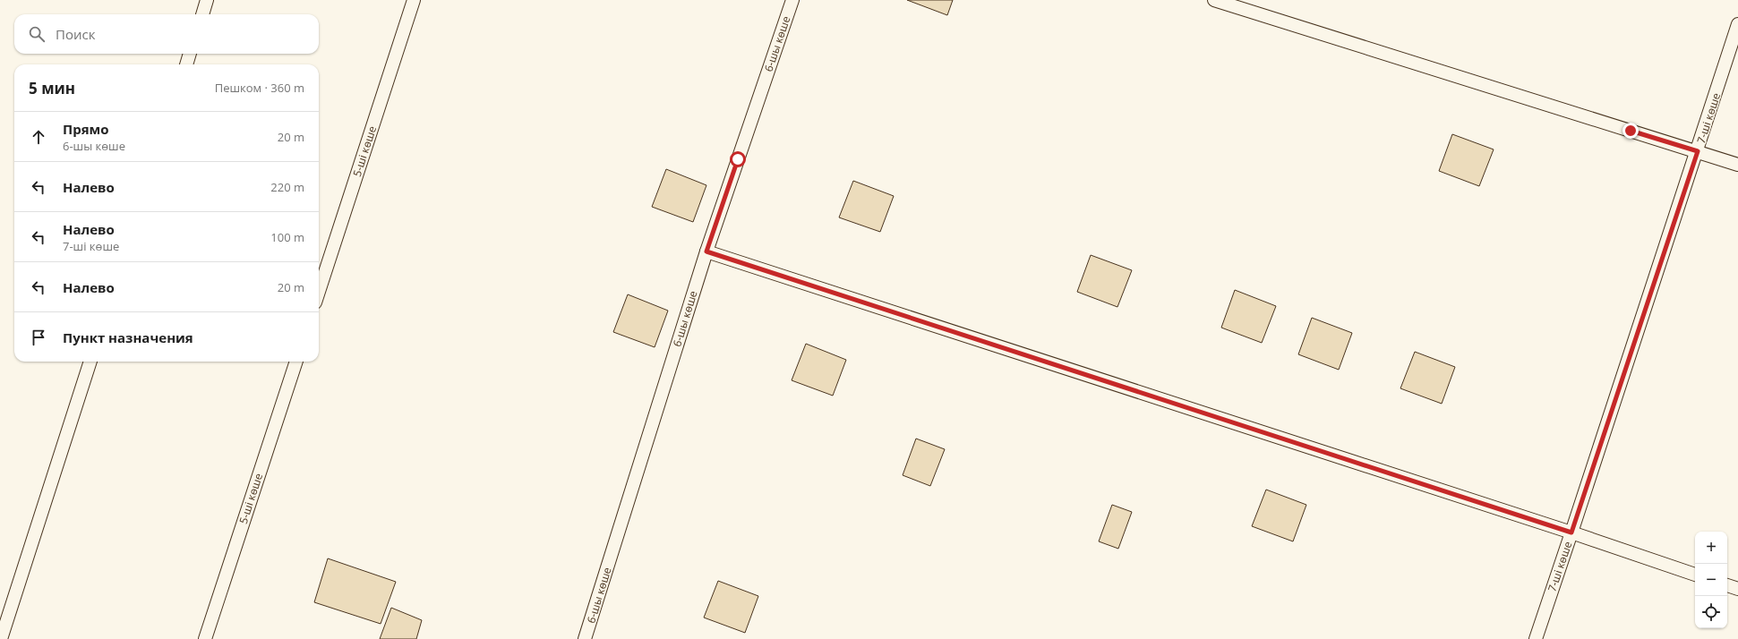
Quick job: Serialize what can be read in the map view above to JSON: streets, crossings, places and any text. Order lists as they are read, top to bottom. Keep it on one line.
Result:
{"streets":{"lane":["6-шы көше","7-ші көше","5-ші көше"]},"page":{"search":"Поиск","heading":["5 мин","Пешком · 360 m"],"list":[["Прямо","6-шы көше","20 m"],["Налево","220 m"],["Налево","7-ші көше","100 m"],["Налево","20 m"],"Пункт назначения"],"map_buttons":["+","−"]}}
